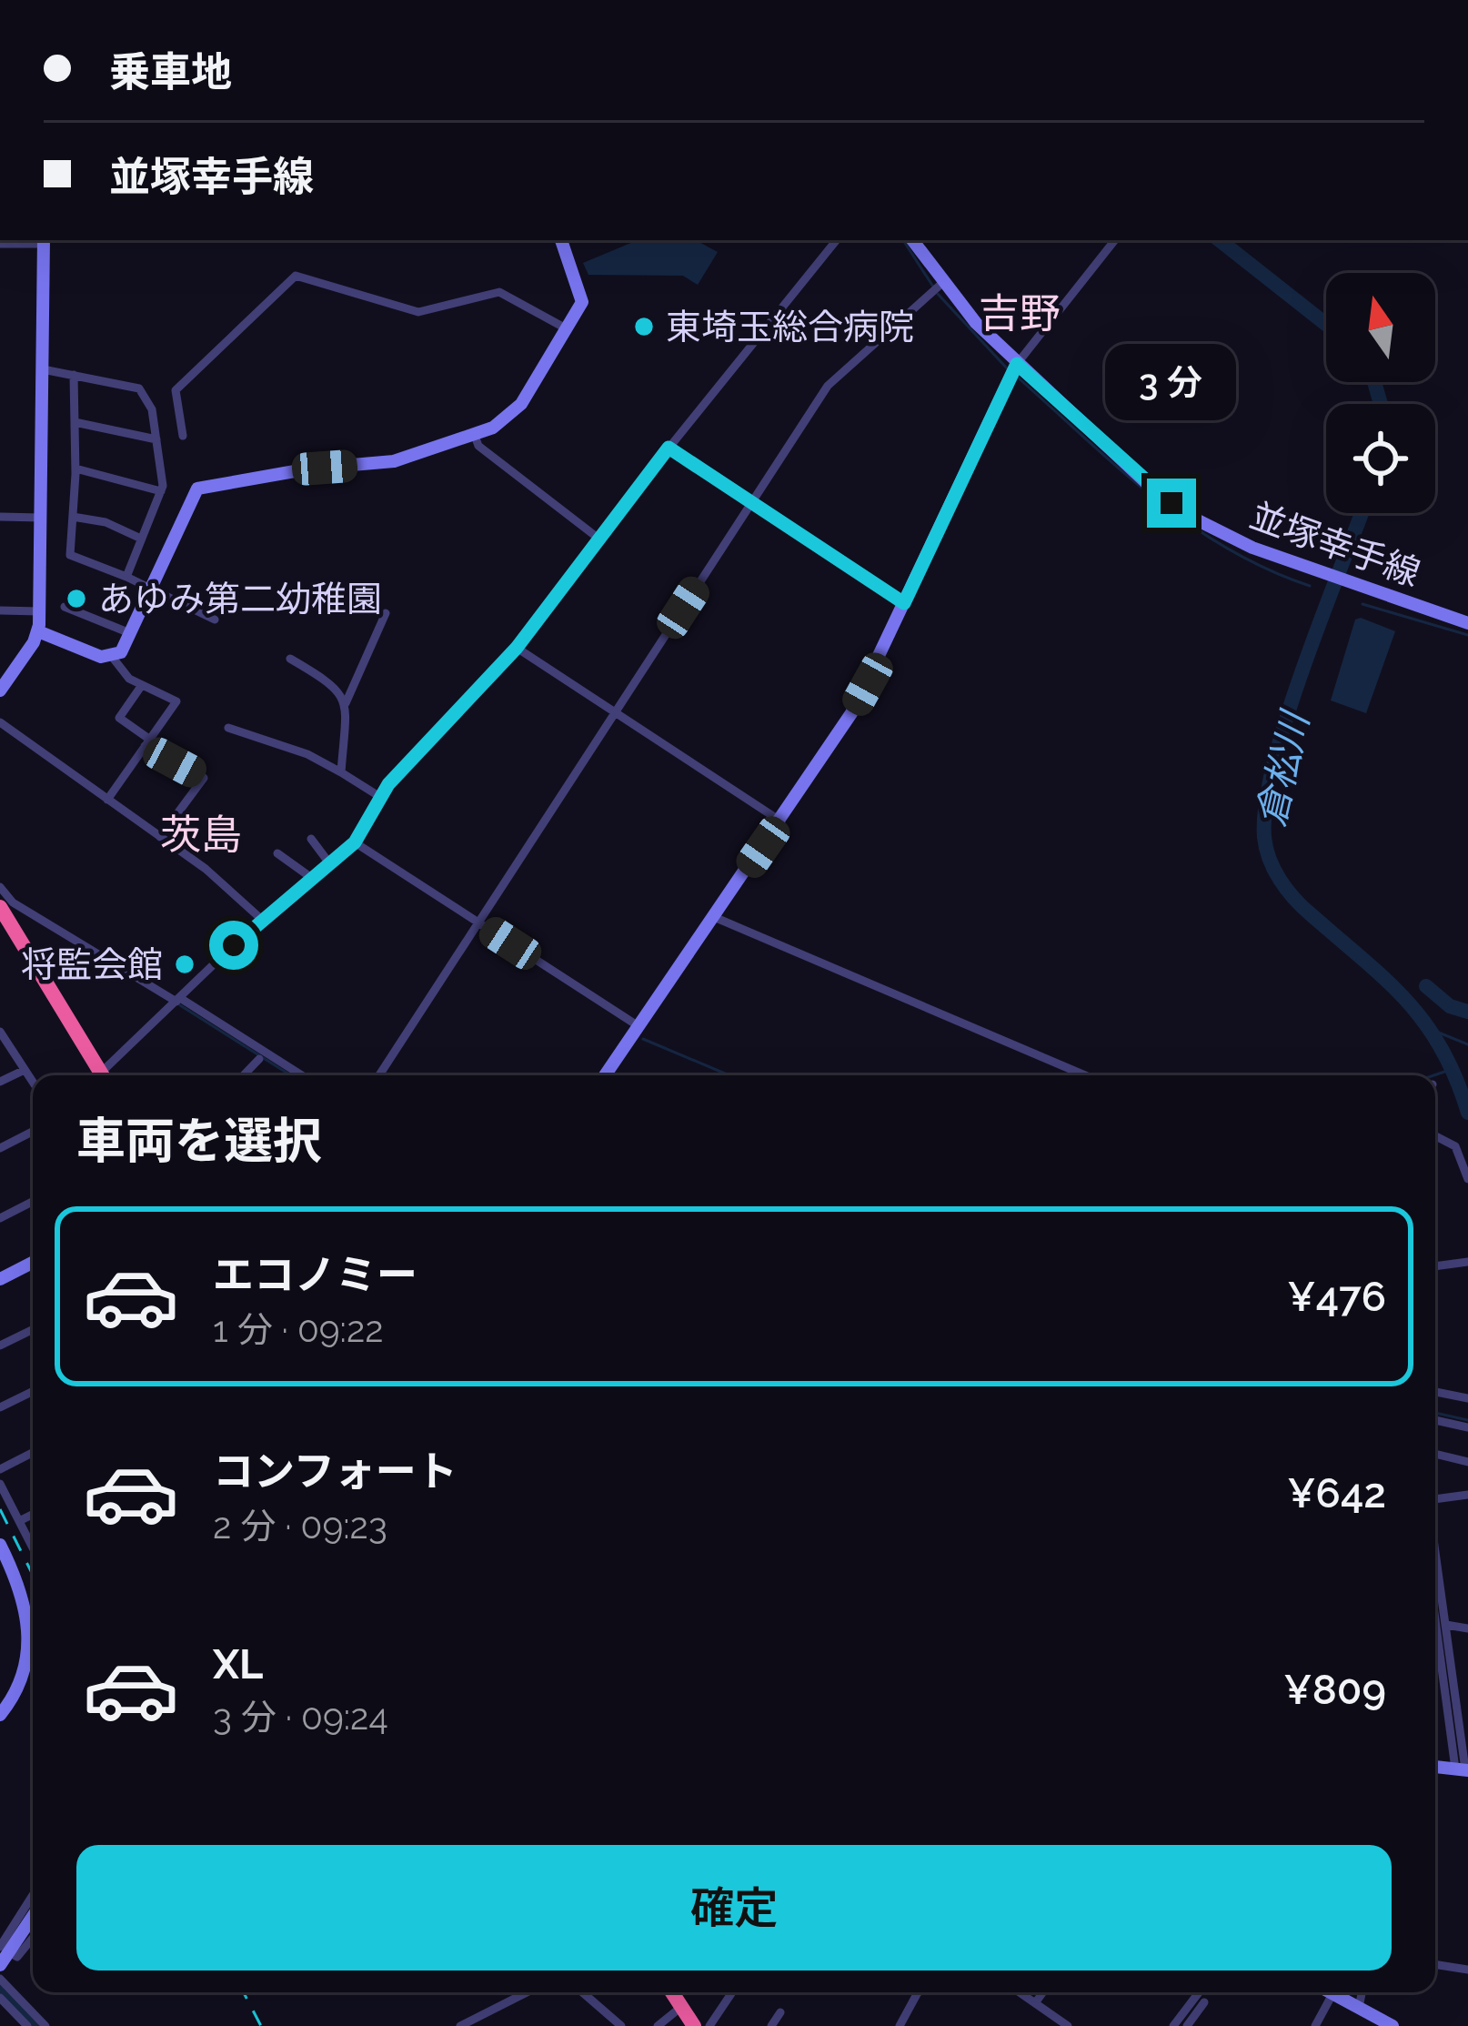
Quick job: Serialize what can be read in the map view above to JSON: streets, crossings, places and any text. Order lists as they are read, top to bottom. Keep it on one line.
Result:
{"streets":{"street":["並塚幸手線"]},"districts":["吉野","茨島"],"water":["倉松川"],"places":["東埼玉総合病院","あゆみ第二幼稚園","将監会館"],"north":"top","page":{"banner":["乗車地","並塚幸手線"],"bubble":"3 分","heading":"車両を選択","list":[{"name":"エコノミー","note":"1 分 · 09:22","value":"¥476"},{"name":"コンフォート","note":"2 分 · 09:23","value":"¥642"},{"name":"XL","note":"3 分 · 09:24","value":"¥809"}],"buttons":"確定"}}
